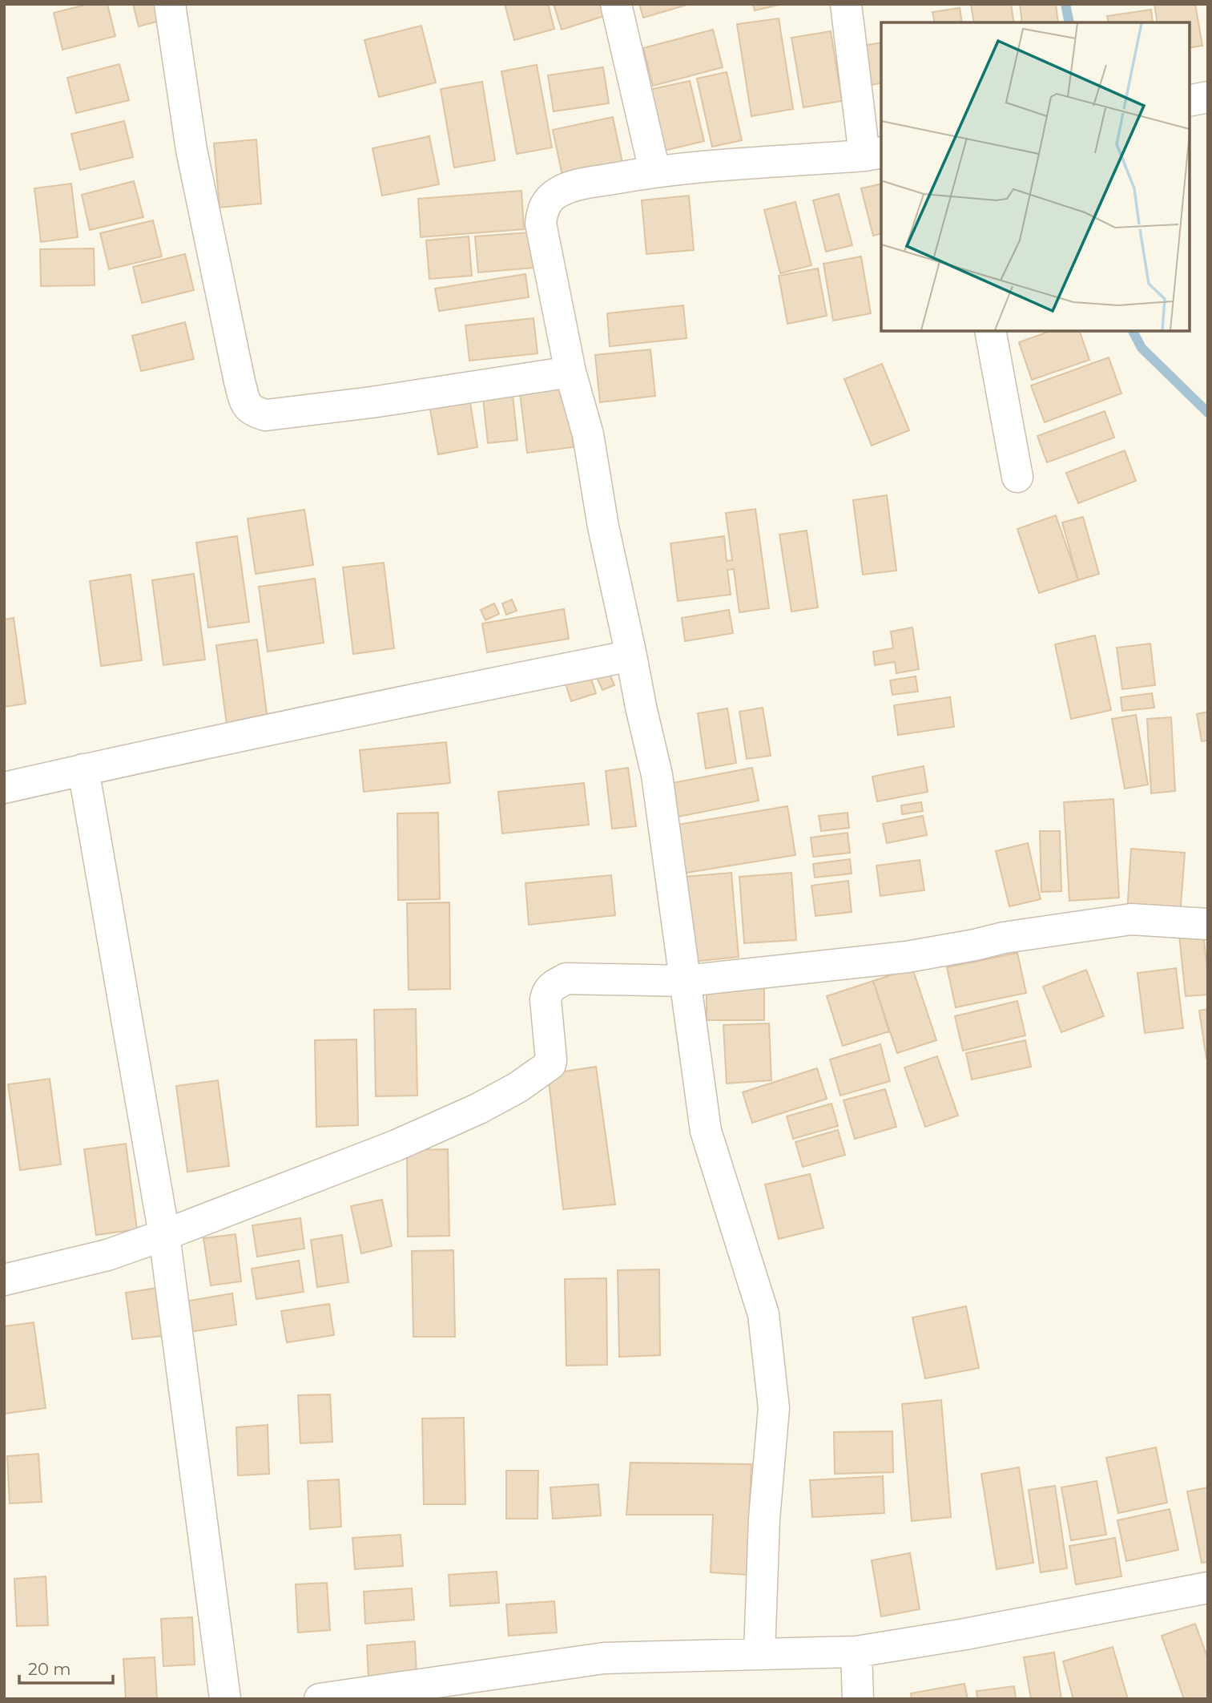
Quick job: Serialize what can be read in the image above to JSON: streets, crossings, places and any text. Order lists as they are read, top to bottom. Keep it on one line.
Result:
{"scale_bar":"20 m"}
